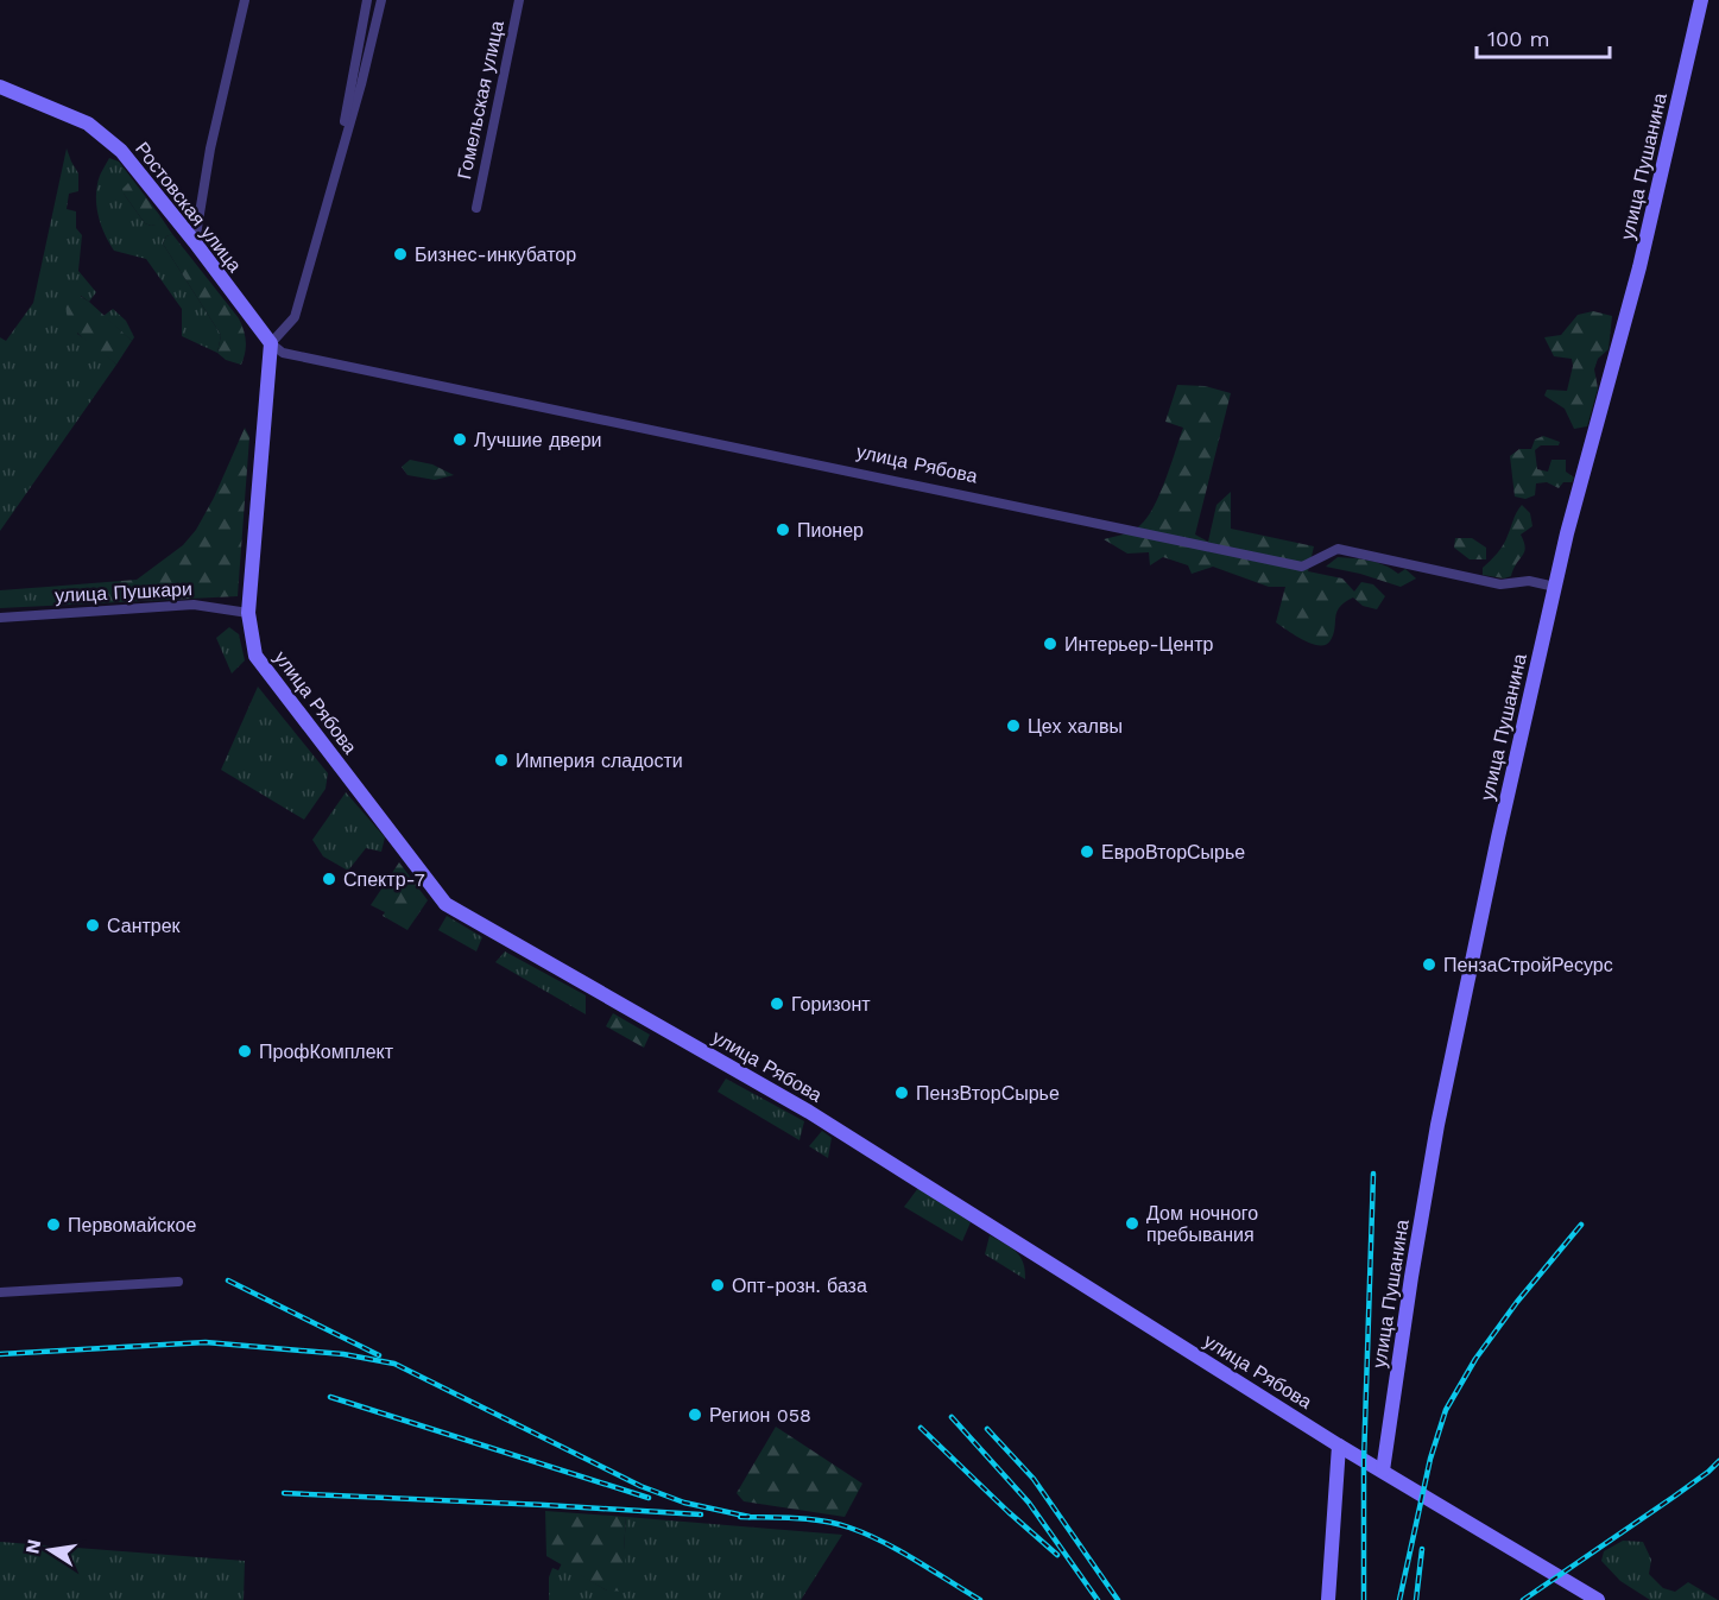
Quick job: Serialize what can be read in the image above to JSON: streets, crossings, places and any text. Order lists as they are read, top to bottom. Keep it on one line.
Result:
{"streets":{"street":["Гомельская улица","улица Пушанина","Ростовская улица","улица Рябова","улица Пушкари"]},"crossings":[["улица Пушанина","улица Рябова"],["Ростовская улица","улица Рябова"],["улица Рябова","улица Пушкари"]],"places":["Бизнес-инкубатор","Лучшие двери","Пионер","Интерьер-Центр","Цех халвы","Империя сладости","ЕвроВторСырье","Спектр-7","Сантрек","ПензаСтройРесурс","Горизонт","ПрофКомплект","ПензВторСырье","Дом ночного пребывания","Первомайское","Опт-розн. база","Регион 058"],"scale_bar":"100 m","north":"left"}
